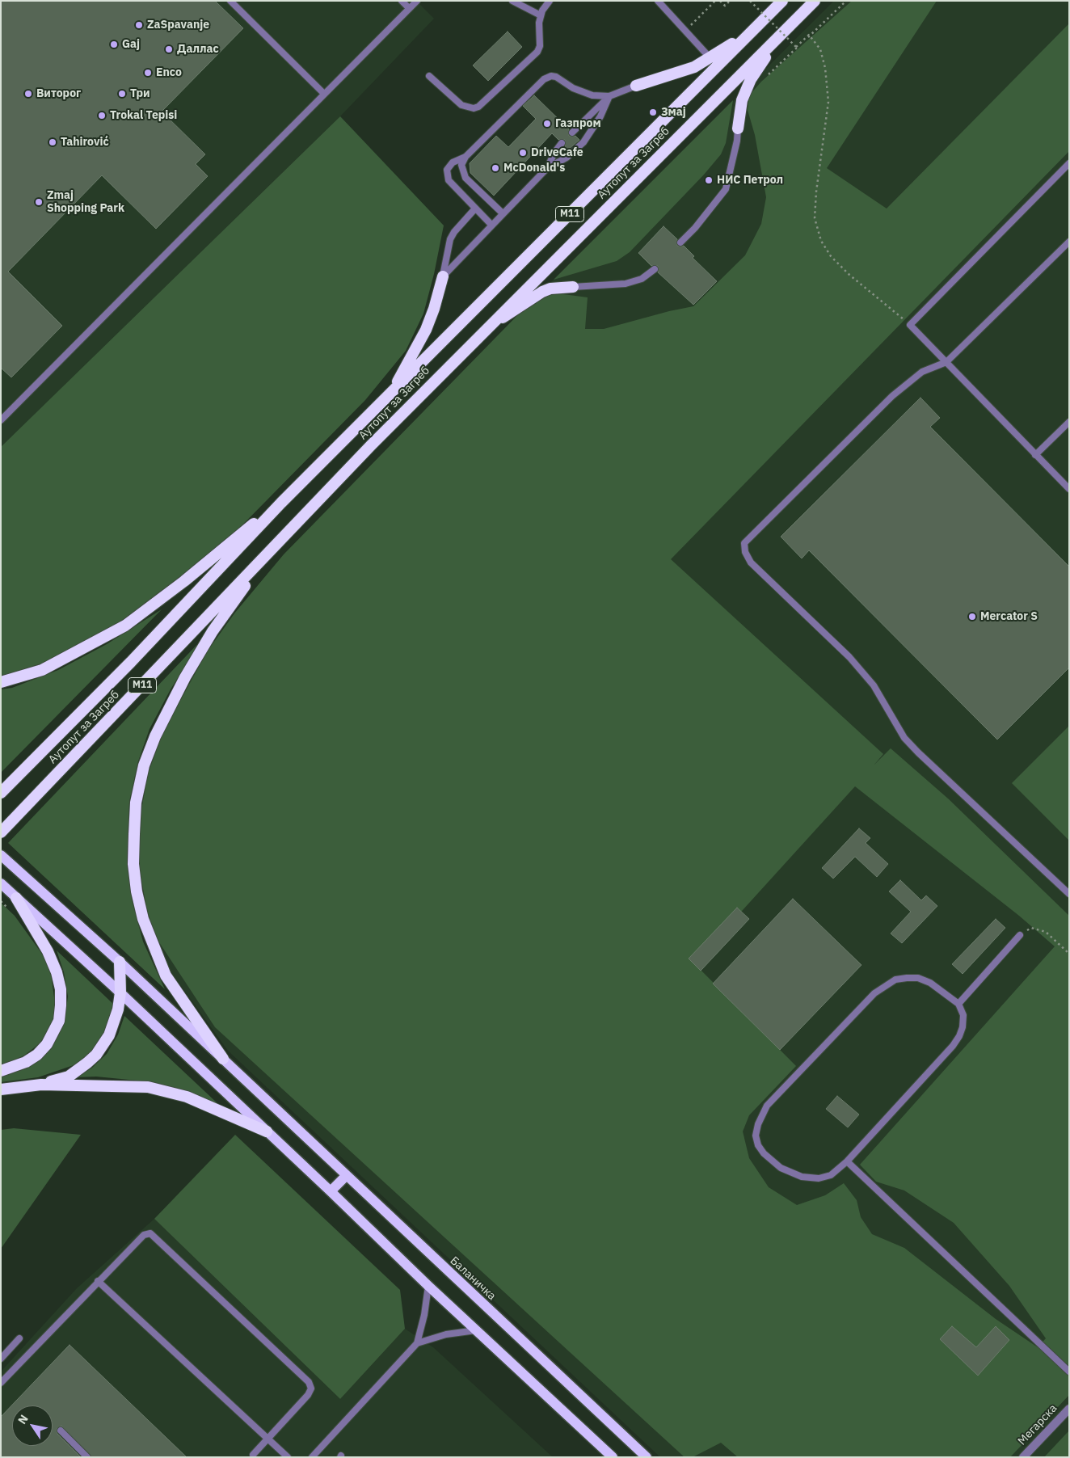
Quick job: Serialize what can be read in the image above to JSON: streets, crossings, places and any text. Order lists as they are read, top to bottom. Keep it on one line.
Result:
{"streets":{"highway":["Аутопут за Загреб","M11"],"main road":["Баланичка"],"street":["Мегарска"]},"places":["ZaSpavanje","Gaj","Даллас","Enco","Виторог","Три","Змај","Trokal Tepisi","Газпром","Tahirović","DriveCafe","McDonald's","НИС Петрол","Zmaj Shopping Park","Mercator S"],"north":"top left"}
